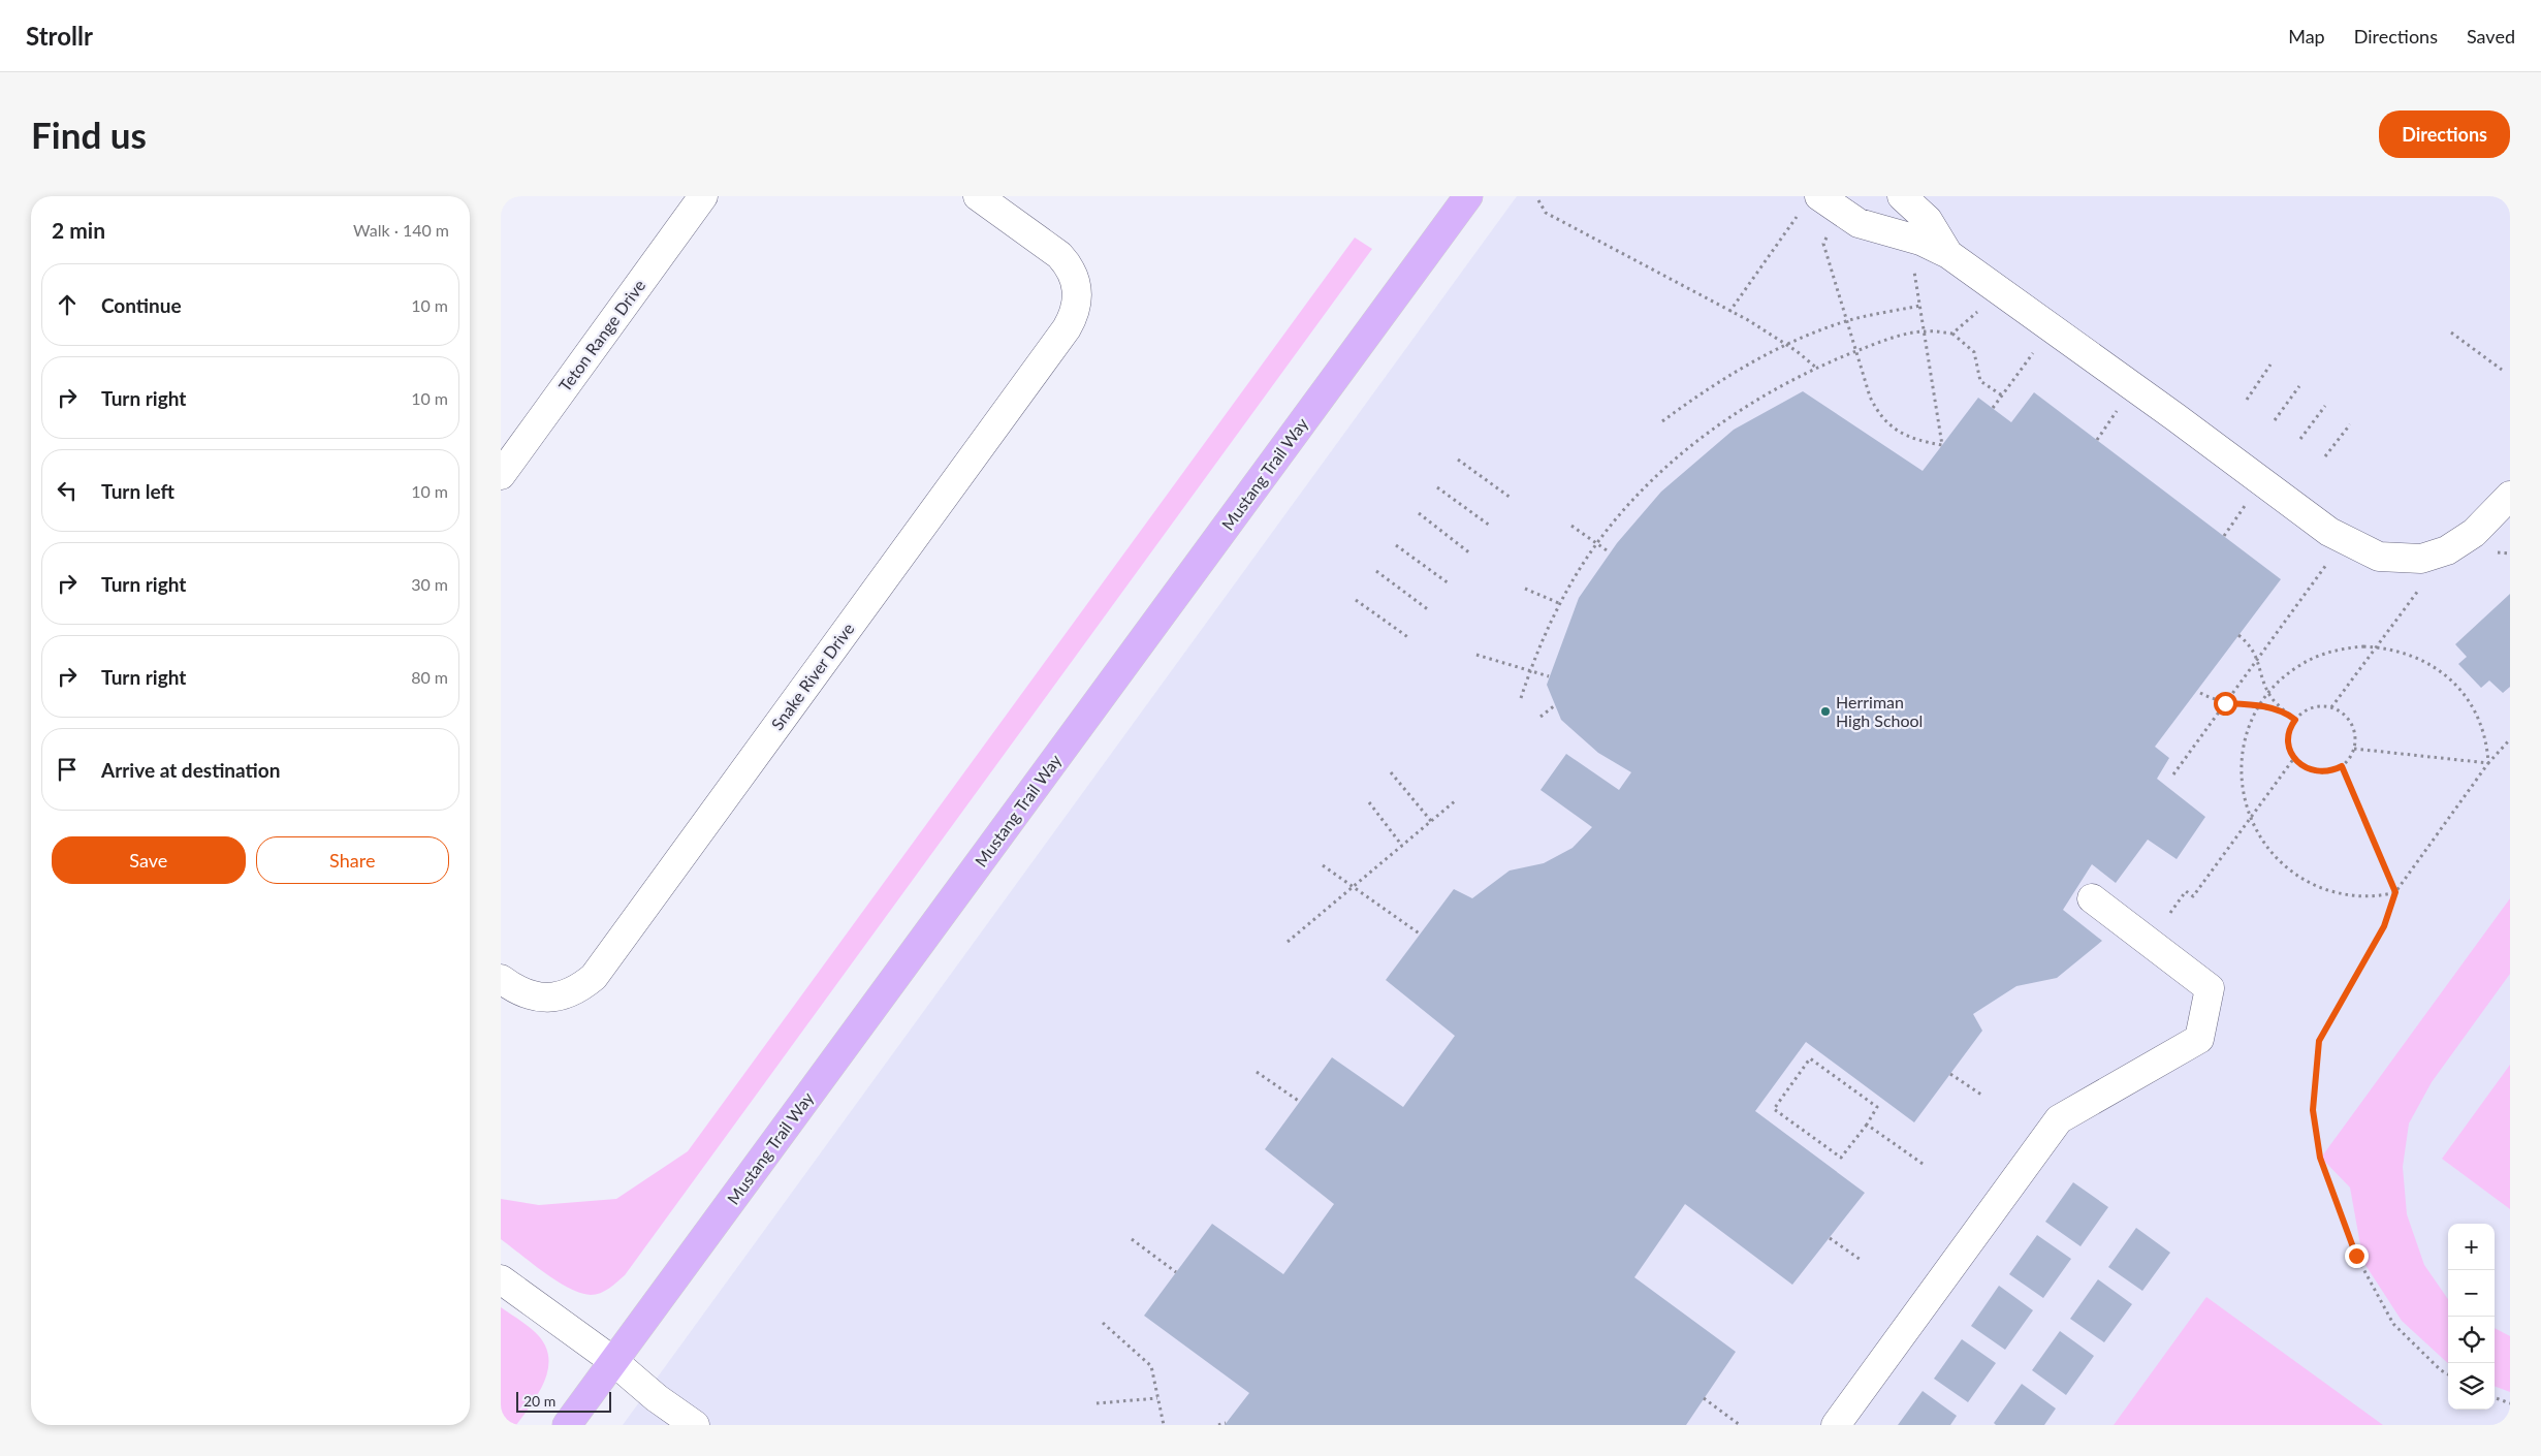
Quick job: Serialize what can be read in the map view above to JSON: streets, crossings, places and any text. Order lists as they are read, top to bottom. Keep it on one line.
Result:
{"streets":{"main road":["Mustang Trail Way"],"street":["Teton Range Drive","Snake River Drive"]},"places":["Herriman High School"],"scale_bar":"20 m","page":{"header":"Strollr","nav":["Map","Directions","Saved"],"buttons":["Directions",["Save","Share"]],"title":"Find us","heading":["2 min","Walk · 140 m"],"list":[["Continue","10 m"],["Turn right","10 m"],["Turn left","10 m"],["Turn right","30 m"],["Turn right","80 m"],"Arrive at destination"],"map_buttons":["+","−"],"scale":"20 m"}}
